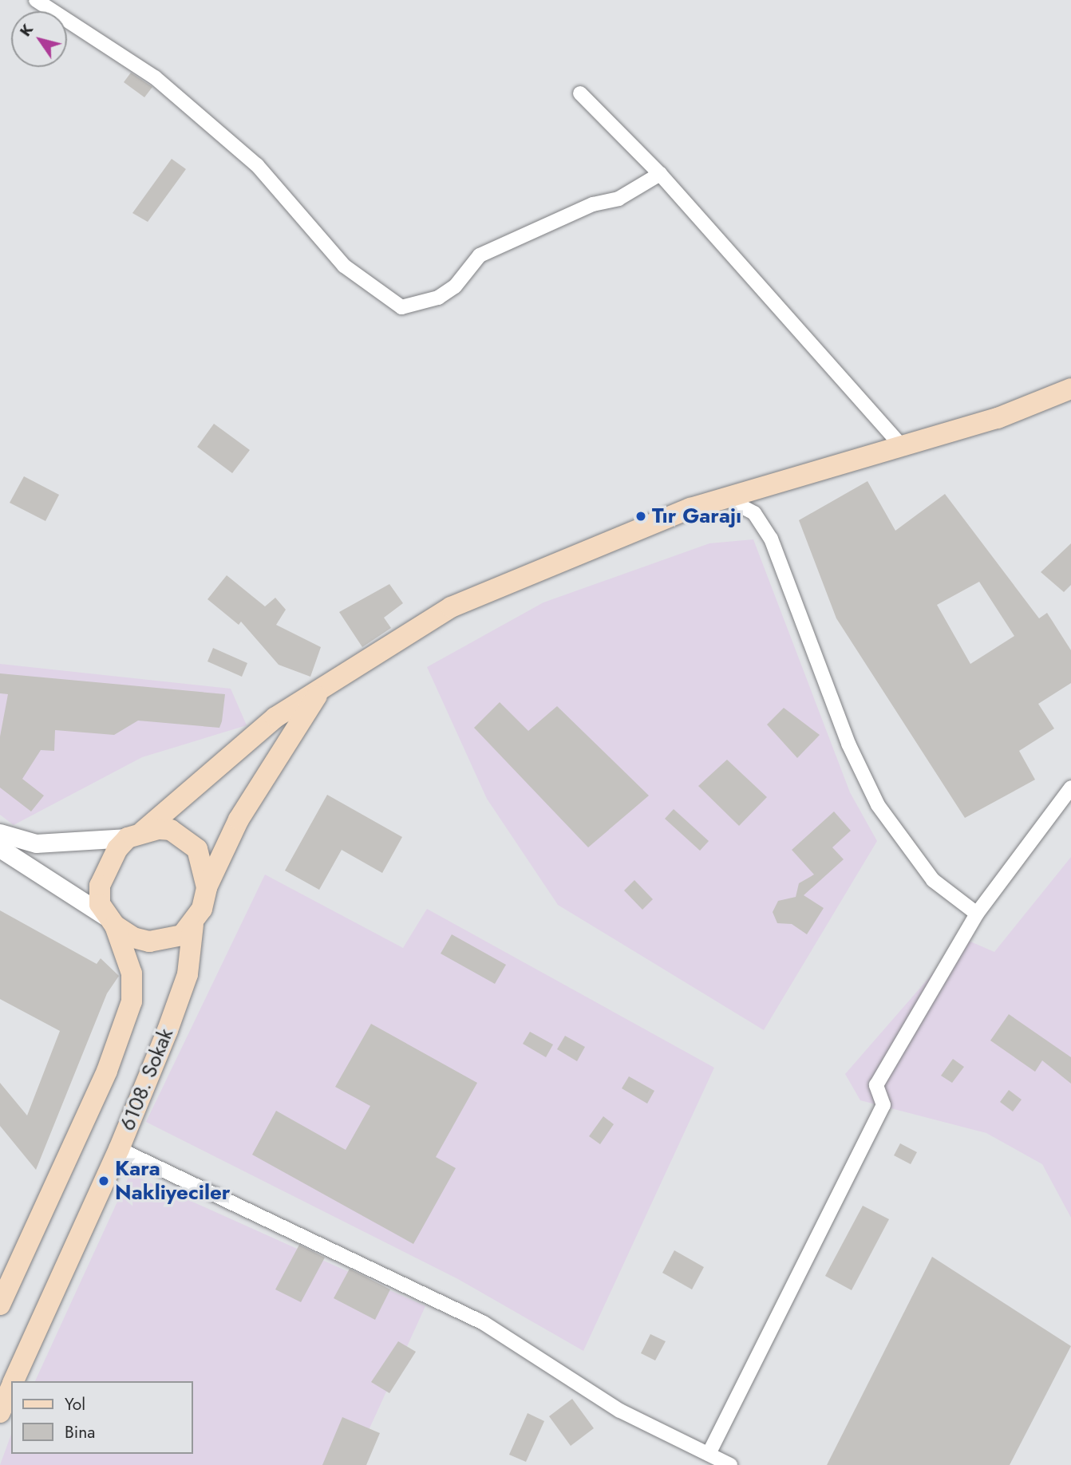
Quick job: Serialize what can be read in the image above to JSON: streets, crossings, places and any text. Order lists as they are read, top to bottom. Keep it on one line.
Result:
{"streets":{"main road":["6108. Sokak"]},"places":["Tır Garajı","Kara Nakliyeciler"],"legend":["Yol","Bina"],"north":"top left"}
